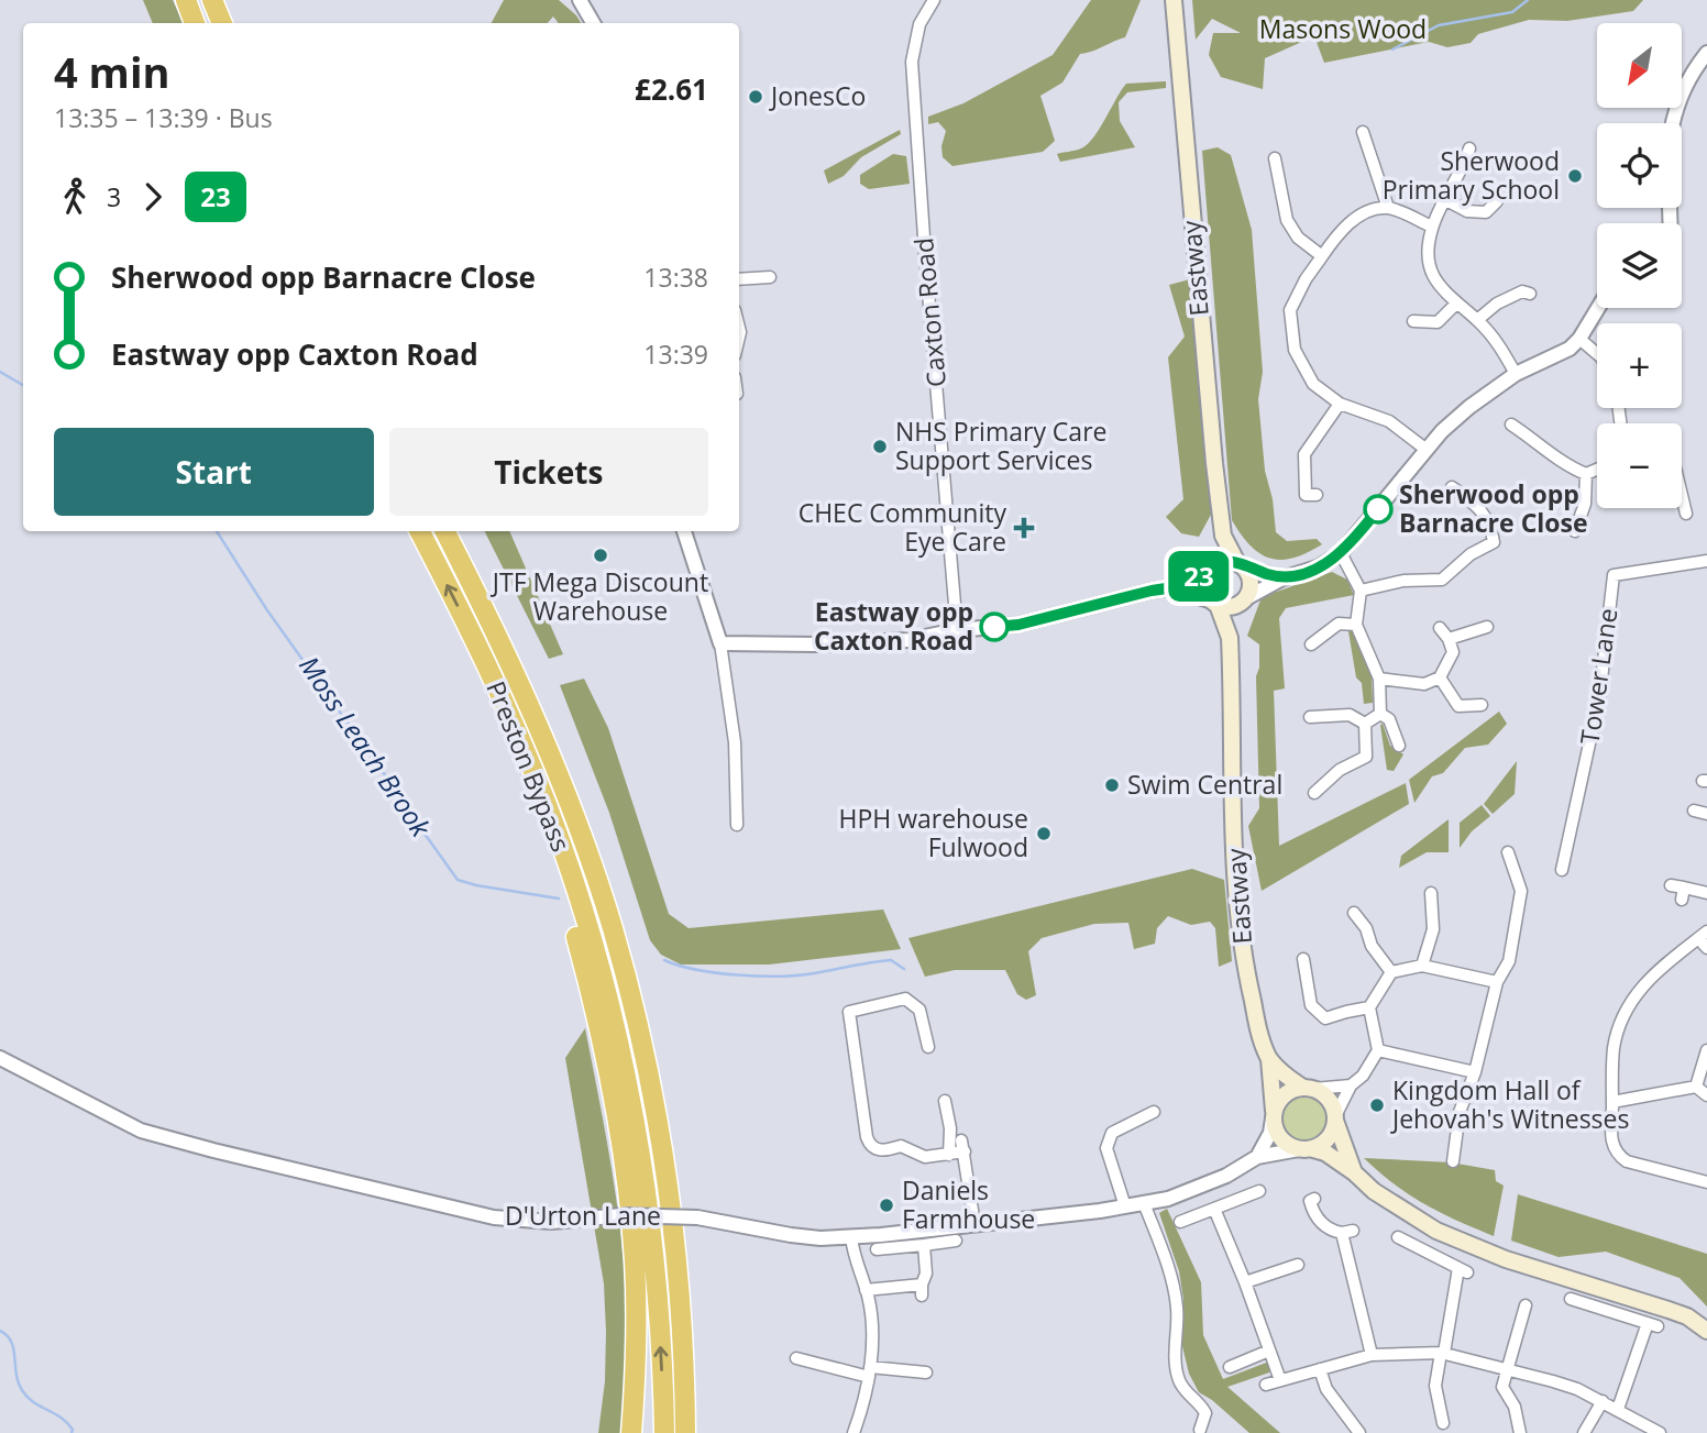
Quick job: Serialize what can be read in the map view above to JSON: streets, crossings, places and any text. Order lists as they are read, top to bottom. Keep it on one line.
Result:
{"streets":{"highway":["Preston Bypass"],"main road":["Eastway"],"street":["Caxton Road","Tower Lane","D'Urton Lane"]},"crossings":[["Eastway","D'Urton Lane"]],"water":["Moss Leach Brook"],"parks":["Masons Wood"],"places":{"other":["JonesCo","Sherwood Primary School","NHS Primary Care Support Services","Sherwood opp Barnacre Close","JTF Mega Discount Warehouse","Eastway opp Caxton Road","Swim Central","HPH warehouse Fulwood","Kingdom Hall of Jehovah's Witnesses","Daniels Farmhouse"],"health":["CHEC Community Eye Care"]},"lines":["bus line 23"],"north":"bottom left","page":{"on_map":"23","map_buttons":["+","−"],"heading":["4 min","13:35 – 13:39 · Bus","£2.61"],"legs":["3","23"],"list":[{"name":"Sherwood opp Barnacre Close","value":"13:38"},{"name":"Eastway opp Caxton Road","value":"13:39"}],"buttons":["Start","Tickets"]}}
